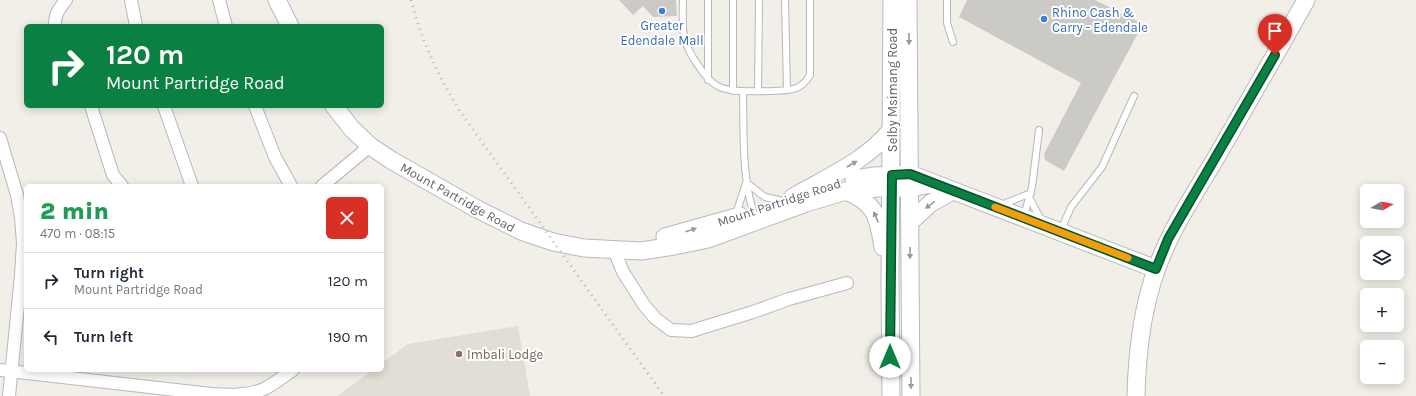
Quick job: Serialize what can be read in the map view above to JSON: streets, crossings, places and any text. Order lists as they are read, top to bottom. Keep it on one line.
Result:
{"streets":{"street":["Selby Msimang Road","Mount Partridge Road"]},"crossings":[["Selby Msimang Road","Mount Partridge Road"]],"places":["Greater Edendale Mall","Rhino Cash & Carry - Edendale","Imbali Lodge"],"north":"right","page":{"turn":["120 m","Mount Partridge Road"],"map_buttons":["+","−"],"heading":["2 min","470 m · 08:15"],"list":[{"name":"Turn right","note":"Mount Partridge Road","value":"120 m"},{"name":"Turn left","value":"190 m"}]}}
